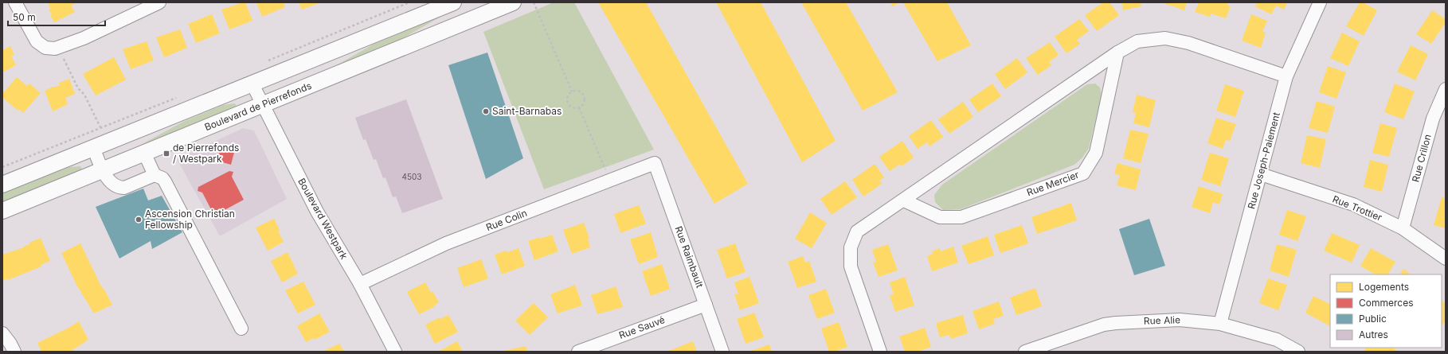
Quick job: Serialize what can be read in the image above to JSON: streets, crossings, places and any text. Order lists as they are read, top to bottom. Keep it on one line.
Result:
{"streets":{"main road":["Boulevard de Pierrefonds"],"street":["Rue Crillon","Rue Joseph-Paiement","Rue Mercier","Rue Trottier","Boulevard Westpark","Rue Colin","Rue Raimbault","Rue Alie","Rue Sauvé"]},"crossings":[["Boulevard de Pierrefonds","Boulevard Westpark"],["Rue Crillon","Rue Trottier"],["Rue Joseph-Paiement","Rue Trottier"],["Rue Joseph-Paiement","Rue Alie"],["Boulevard Westpark","Rue Colin"],["Rue Colin","Rue Raimbault"],["Rue Raimbault","Rue Sauvé"]],"places":{"other":["Saint-Barnabas","Ascension Christian Fellowship"],"transit":["de Pierrefonds / Westpark"]},"house_numbers":["4503"],"legend":["Logements","Commerces","Public","Autres"],"scale_bar":"50 m"}
